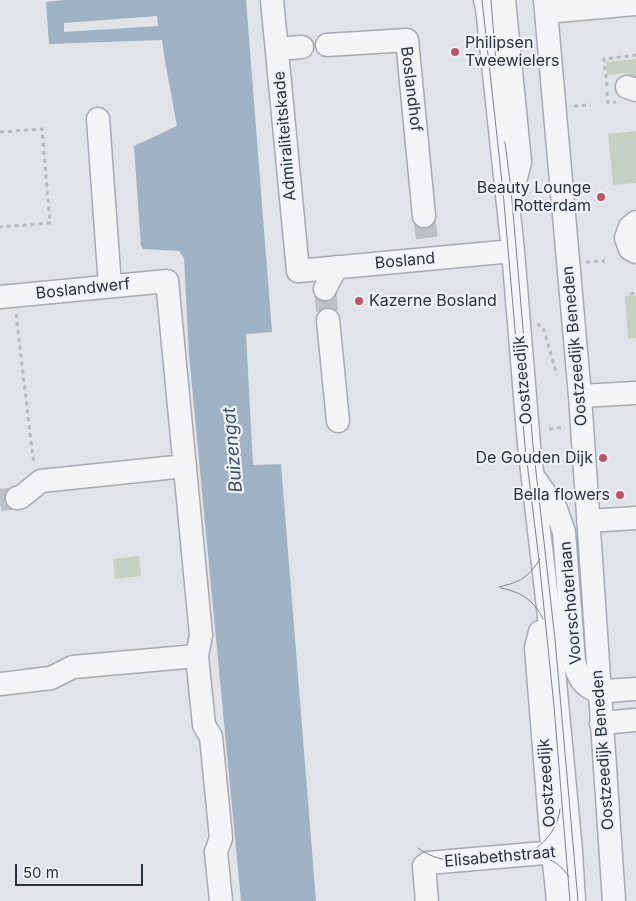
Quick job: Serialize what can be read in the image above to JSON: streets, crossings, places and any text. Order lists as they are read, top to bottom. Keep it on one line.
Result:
{"streets":{"street":["Boslandhof","Admiraliteitskade","Bosland","Boslandwerf","Oostzeedijk Beneden","Oostzeedijk","Voorschoterlaan","Elisabethstraat"]},"crossings":[["Admiraliteitskade","Bosland"],["Bosland","Oostzeedijk"],["Oostzeedijk Beneden","Voorschoterlaan"],["Oostzeedijk","Voorschoterlaan"],["Oostzeedijk","Elisabethstraat"]],"water":["Buizengat"],"places":["Philipsen Tweewielers","Beauty Lounge Rotterdam","Kazerne Bosland","De Gouden Dijk","Bella flowers"],"scale_bar":"50 m"}
